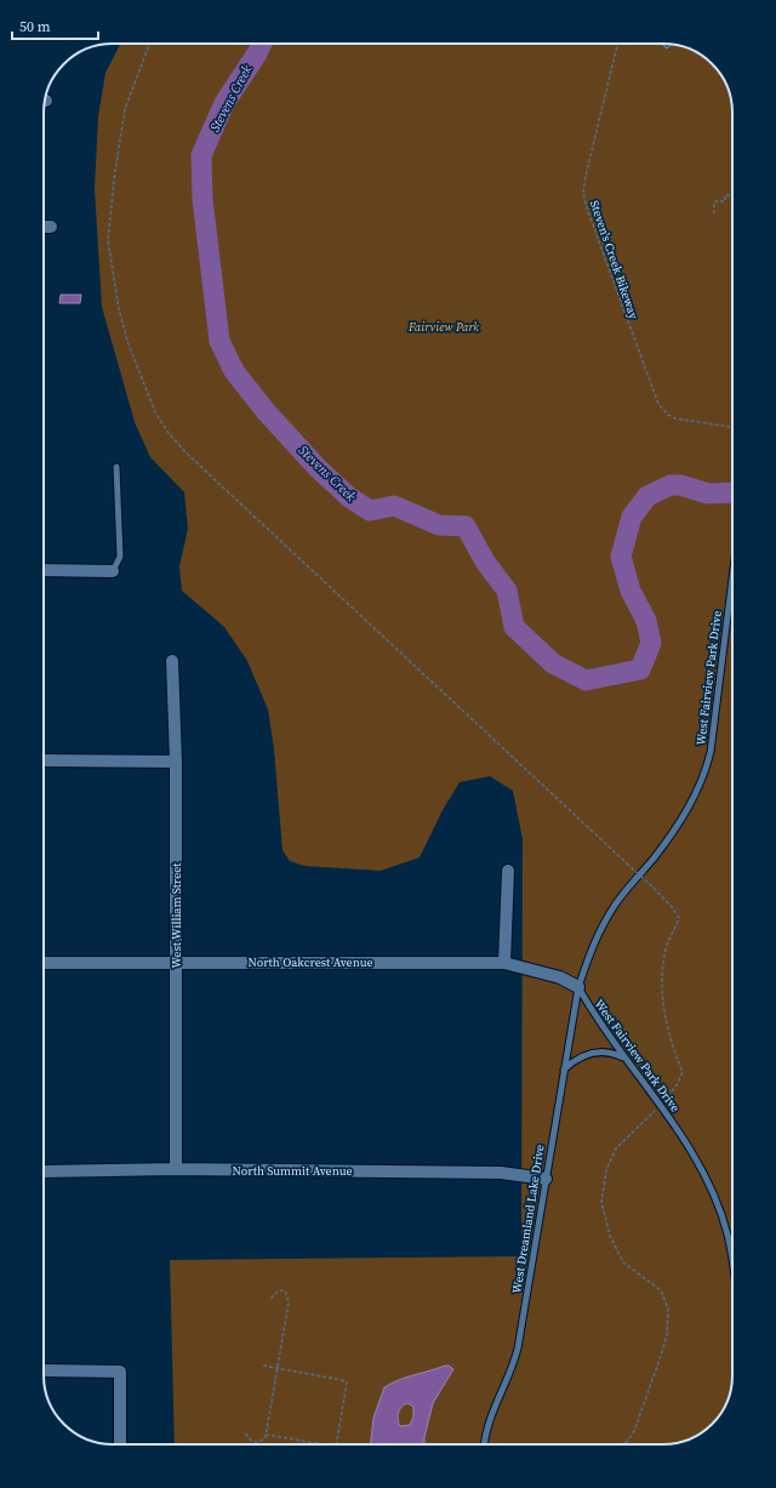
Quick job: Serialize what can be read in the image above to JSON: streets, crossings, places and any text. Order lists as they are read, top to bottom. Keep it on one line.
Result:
{"streets":{"street":["West William Street","North Oakcrest Avenue","North Summit Avenue"],"lane":["West Fairview Park Drive","West Dreamland Lake Drive"],"path":["Steven's Creek Bikeway"]},"crossings":[["West Fairview Park Drive","North Oakcrest Avenue"],["West Fairview Park Drive","West Dreamland Lake Drive"],["West William Street","North Oakcrest Avenue"],["West William Street","North Summit Avenue"],["North Oakcrest Avenue","West Dreamland Lake Drive"],["North Summit Avenue","West Dreamland Lake Drive"]],"water":["Stevens Creek"],"parks":["Fairview Park"],"scale_bar":"50 m"}
